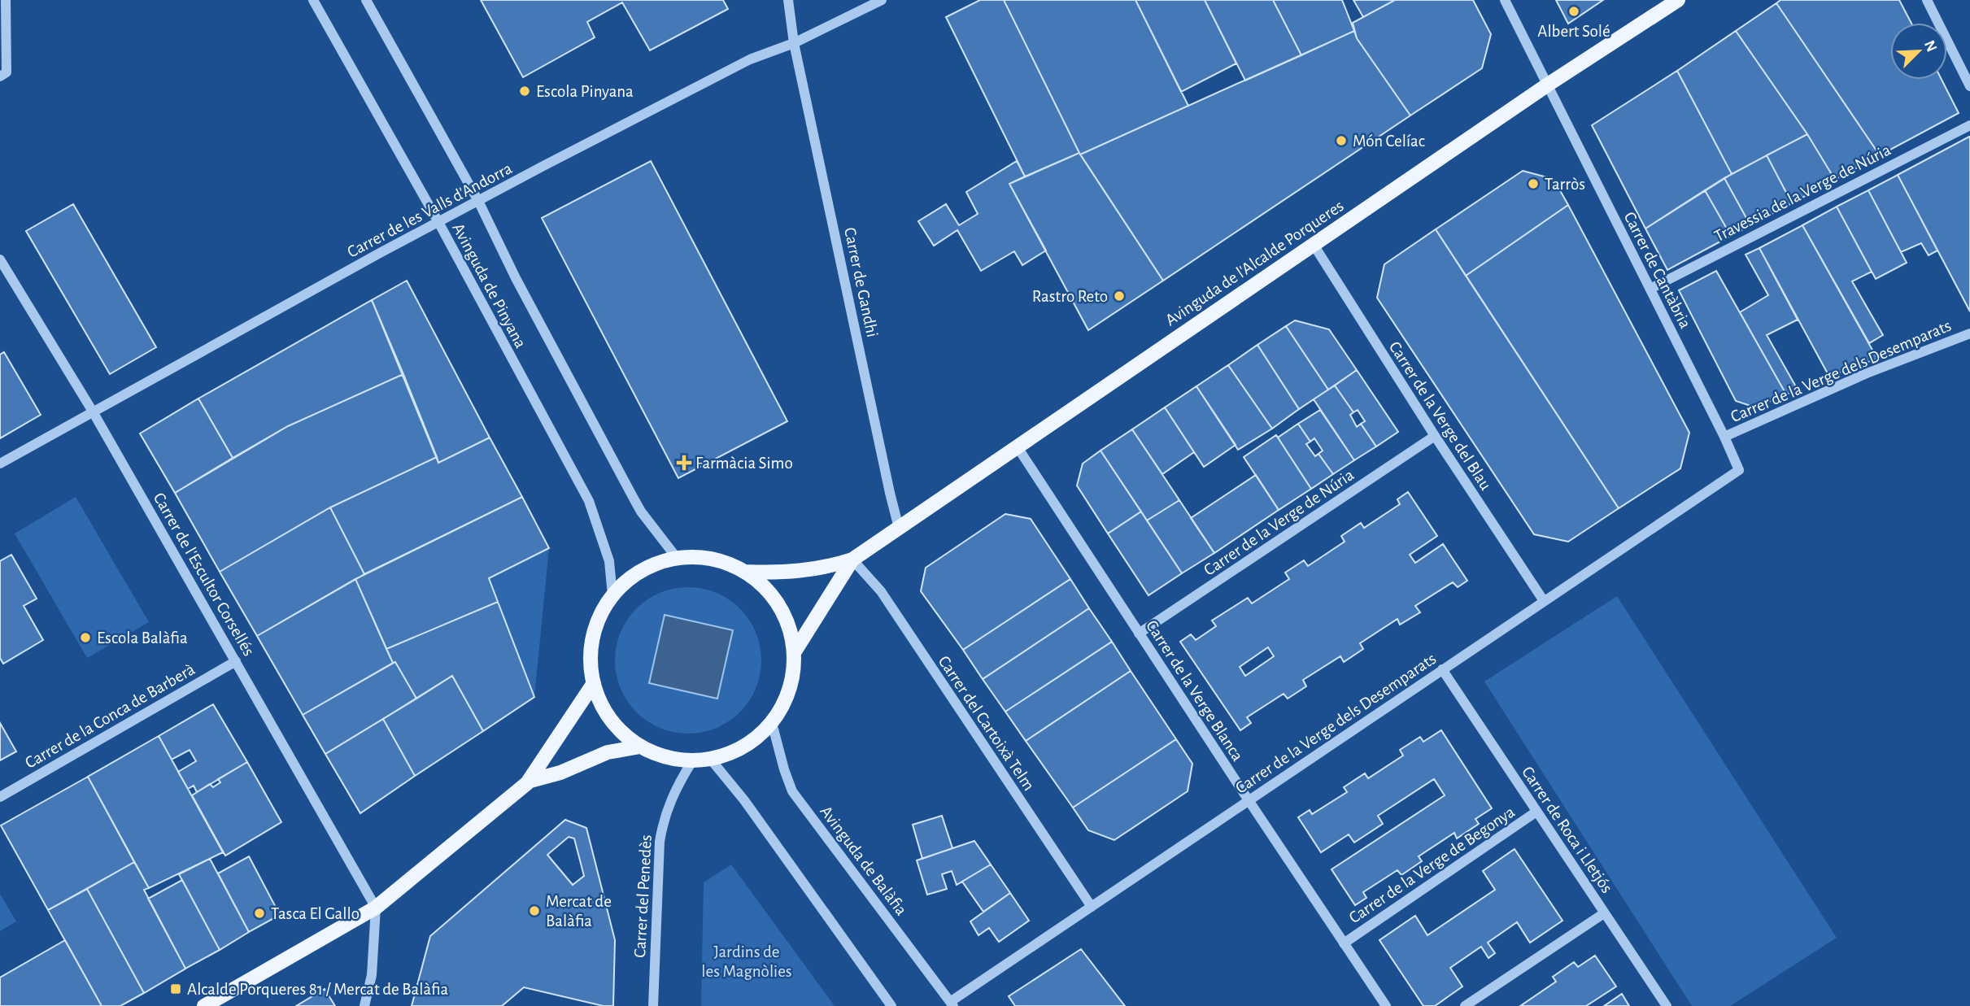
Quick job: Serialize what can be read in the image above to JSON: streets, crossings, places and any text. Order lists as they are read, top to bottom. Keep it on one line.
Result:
{"streets":{"main road":["Avinguda de l'Alcalde Porqueres"],"street":["Travessia de la Verge de Núria","Carrer de les Valls d'Andorra","Carrer de Cantàbria","Carrer de Gandhi","Avinguda de Pinyana","Carrer de la Verge dels Desemparats","Carrer de la Verge del Blau","Carrer de la Verge de Núria","Carrer de l'Escultor Corsellés","Carrer de la Verge Blanca","Carrer de la Conca de Barberà","Carrer del Cartoixà Telm","Carrer de Roca i Lletjós","Avinguda de Balàfia","Carrer de la Verge de Begonya","Carrer del Penedès"]},"crossings":[["Travessia de la Verge de Núria","Carrer de Cantàbria"],["Carrer de les Valls d'Andorra","Carrer de Gandhi"],["Carrer de les Valls d'Andorra","Avinguda de Pinyana"],["Carrer de les Valls d'Andorra","Carrer de l'Escultor Corsellés"],["Avinguda de l'Alcalde Porqueres","Carrer de Cantàbria"],["Avinguda de l'Alcalde Porqueres","Carrer de Gandhi"],["Avinguda de l'Alcalde Porqueres","Avinguda de Pinyana"],["Avinguda de l'Alcalde Porqueres","Carrer de la Verge del Blau"],["Avinguda de l'Alcalde Porqueres","Carrer de la Verge Blanca"],["Avinguda de l'Alcalde Porqueres","Carrer del Cartoixà Telm"],["Avinguda de l'Alcalde Porqueres","Avinguda de Balàfia"],["Avinguda de l'Alcalde Porqueres","Carrer del Penedès"],["Carrer de Cantàbria","Carrer de la Verge dels Desemparats"],["Avinguda de Pinyana","Avinguda de Balàfia"],["Avinguda de Pinyana","Carrer del Penedès"],["Carrer de la Verge dels Desemparats","Carrer de la Verge del Blau"],["Carrer de la Verge dels Desemparats","Carrer de la Verge Blanca"],["Carrer de la Verge dels Desemparats","Carrer del Cartoixà Telm"],["Carrer de la Verge dels Desemparats","Carrer de Roca i Lletjós"],["Carrer de la Verge dels Desemparats","Avinguda de Balàfia"],["Carrer de la Verge del Blau","Carrer de la Verge de Núria"],["Carrer de la Verge de Núria","Carrer de la Verge Blanca"],["Carrer de l'Escultor Corsellés","Carrer de la Conca de Barberà"],["Carrer de la Verge Blanca","Carrer de la Verge de Begonya"],["Carrer de Roca i Lletjós","Carrer de la Verge de Begonya"],["Avinguda de Balàfia","Carrer del Penedès"]],"parks":["Jardins de les Magnòlies"],"places":{"other":["Albert Solé","Escola Pinyana","Món Celíac","Tarròs","Rastro Reto","Escola Balàfia","Mercat de Balàfia","Tasca El Gallo"],"health":["Farmàcia Simo"],"transit":["Alcalde Porqueres 81 / Mercat de Balàfia"]},"north":"top right"}
